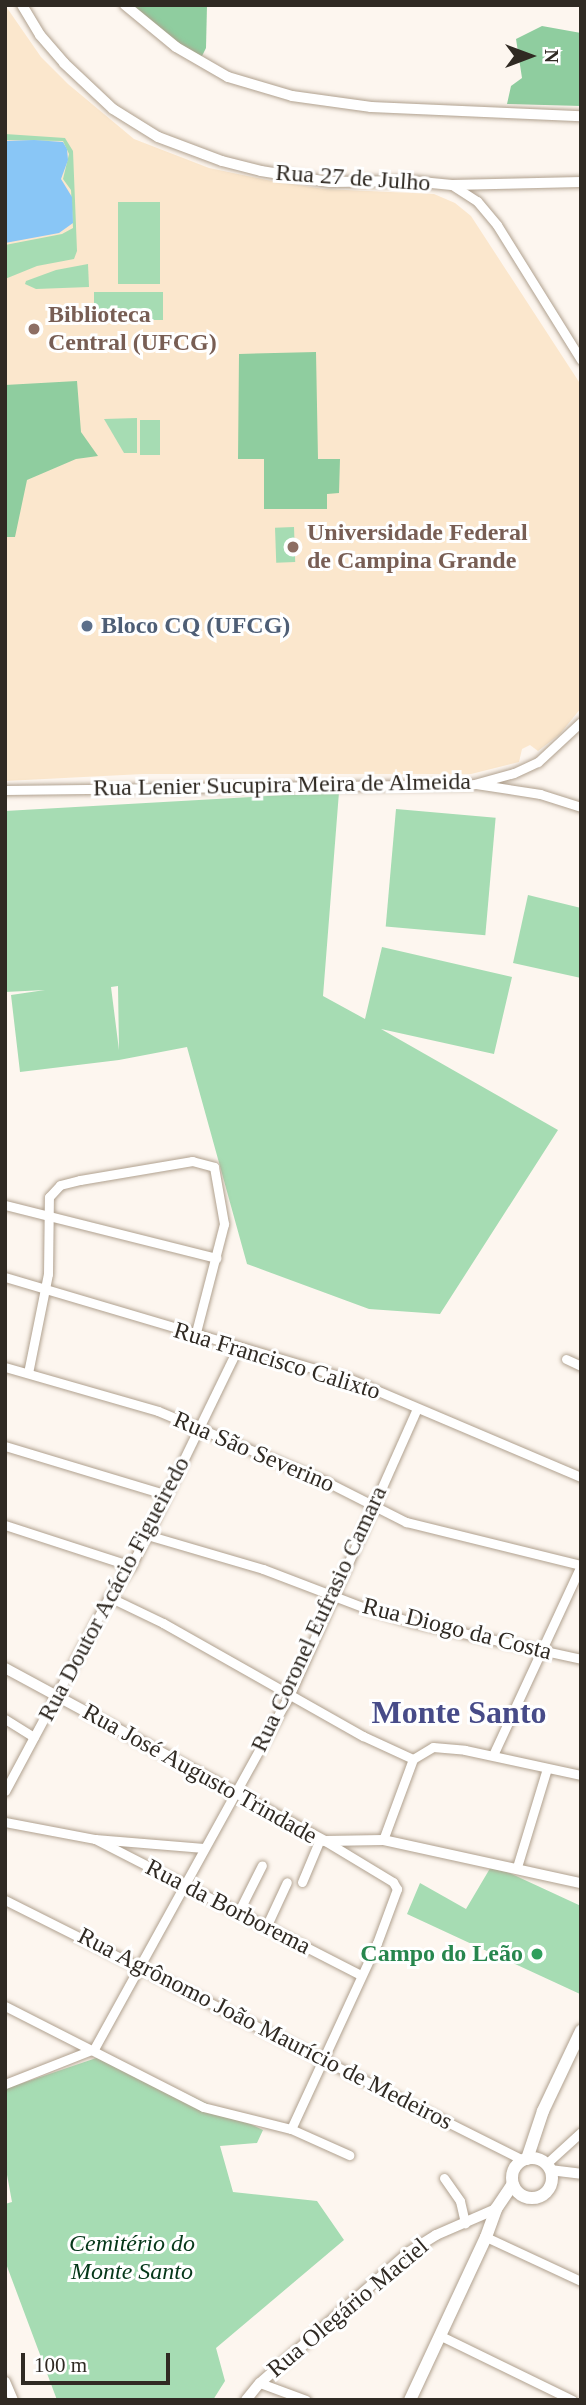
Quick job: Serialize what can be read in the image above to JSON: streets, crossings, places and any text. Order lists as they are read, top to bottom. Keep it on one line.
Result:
{"streets":{"street":["Rua 27 de Julho","Rua Lenier Sucupira Meira de Almeida","Rua Francisco Calixto","Rua São Severino","Rua Doutor Acácio Figueiredo","Rua Coronel Eufrasio Camara","Rua Diogo da Costa","Rua José Augusto Trindade","Rua da Borborema","Rua Agrônomo João Maurício de Medeiros","Rua Olegário Maciel"]},"crossings":[["Rua Francisco Calixto","Rua Doutor Acácio Figueiredo"],["Rua Francisco Calixto","Rua Coronel Eufrasio Camara"],["Rua São Severino","Rua Doutor Acácio Figueiredo"],["Rua São Severino","Rua Coronel Eufrasio Camara"],["Rua Doutor Acácio Figueiredo","Rua Diogo da Costa"],["Rua Doutor Acácio Figueiredo","Rua José Augusto Trindade"],["Rua Coronel Eufrasio Camara","Rua Diogo da Costa"],["Rua Coronel Eufrasio Camara","Rua José Augusto Trindade"],["Rua Coronel Eufrasio Camara","Rua da Borborema"],["Rua Coronel Eufrasio Camara","Rua Agrônomo João Maurício de Medeiros"],["Rua José Augusto Trindade","Rua da Borborema"]],"districts":["Monte Santo"],"parks":["Cemitério do Monte Santo"],"places":["Biblioteca Central (UFCG)","Universidade Federal de Campina Grande","Bloco CQ (UFCG)","Campo do Leão"],"scale_bar":"100 m","north":"right"}
